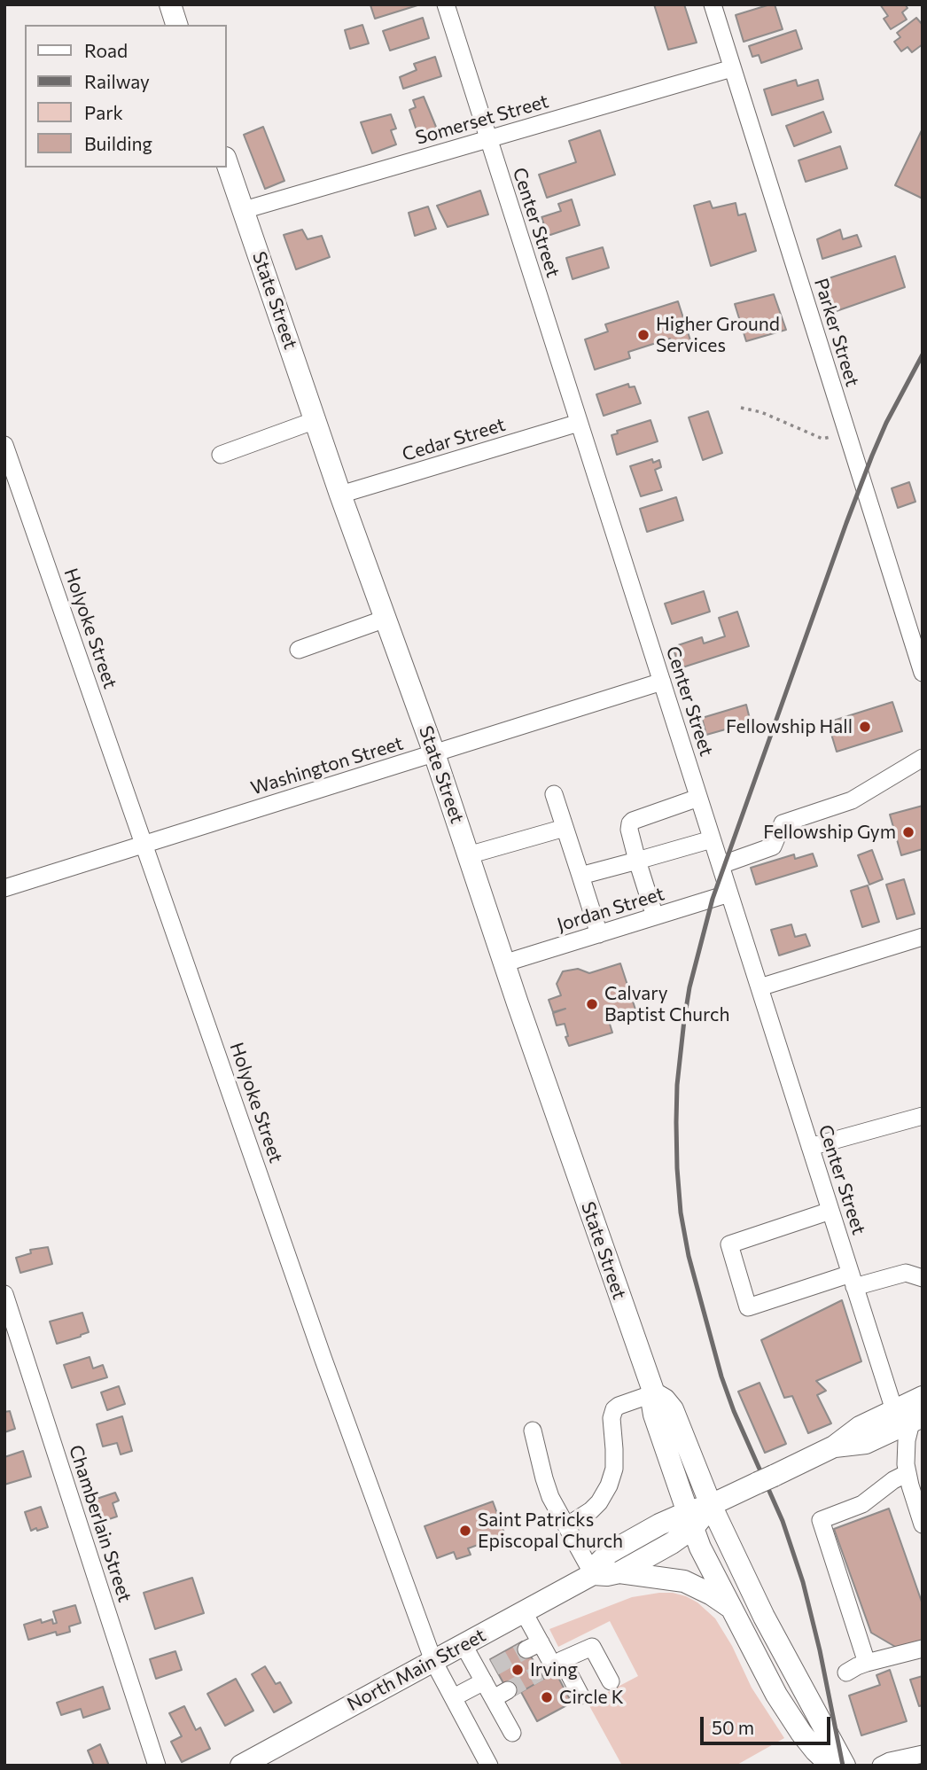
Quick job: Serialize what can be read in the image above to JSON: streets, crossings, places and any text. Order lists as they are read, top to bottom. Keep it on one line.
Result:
{"streets":{"main road":["State Street","North Main Street"],"street":["Somerset Street","Center Street","Parker Street","Cedar Street","Holyoke Street","Washington Street","Jordan Street","Chamberlain Street"]},"crossings":[["Somerset Street","Center Street"],["Somerset Street","State Street"],["Somerset Street","Parker Street"],["Center Street","Cedar Street"],["Center Street","Washington Street"],["Center Street","Jordan Street"],["Center Street","North Main Street"],["State Street","Cedar Street"],["State Street","Washington Street"],["State Street","Jordan Street"],["State Street","North Main Street"],["Holyoke Street","Washington Street"],["Holyoke Street","North Main Street"]],"places":["Higher Ground Services","Fellowship Hall","Fellowship Gym","Calvary Baptist Church","Saint Patricks Episcopal Church","Irving","Circle K"],"legend":["Road","Railway","Park","Building"],"scale_bar":"50 m"}
